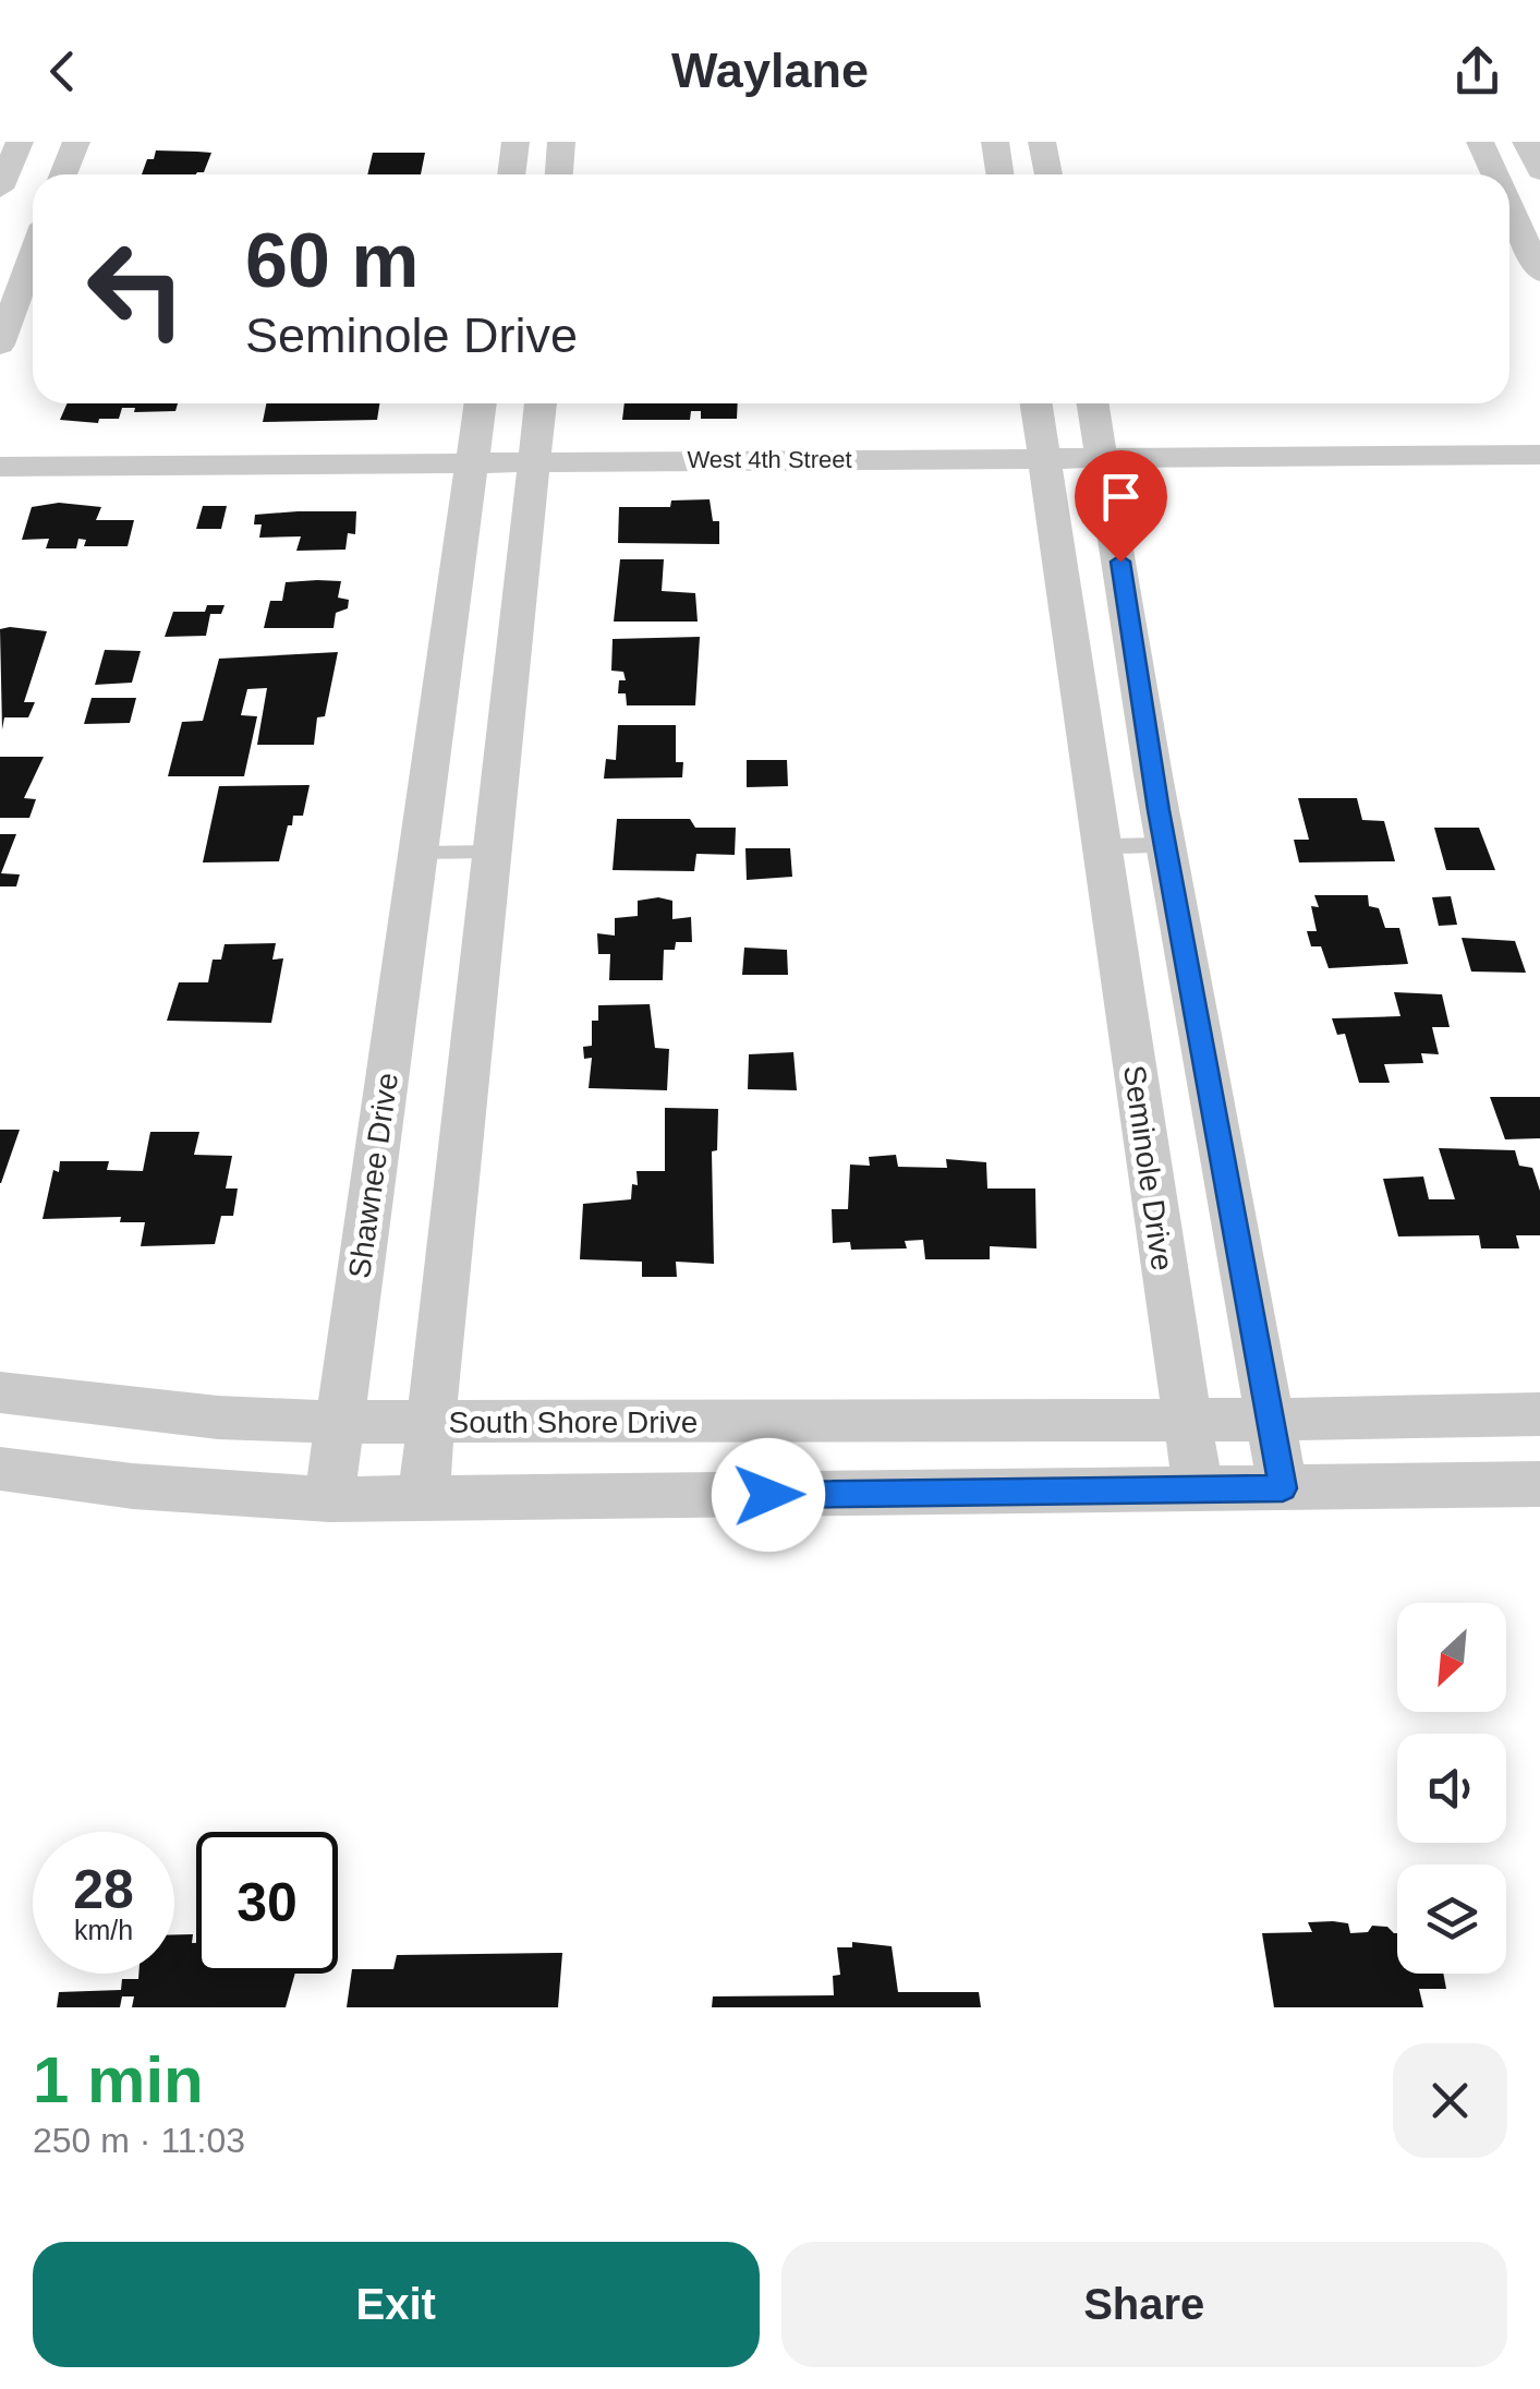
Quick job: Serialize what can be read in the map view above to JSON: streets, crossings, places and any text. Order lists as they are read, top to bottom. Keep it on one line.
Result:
{"streets":{"street":["West 4th Street","Seminole Drive","Shawnee Drive","South Shore Drive"]},"crossings":[["West 4th Street","Seminole Drive"],["West 4th Street","Shawnee Drive"],["Seminole Drive","South Shore Drive"],["Shawnee Drive","South Shore Drive"]],"north":"bottom left","page":{"header":"Waylane","turn":["60 m","Seminole Drive"],"speed":"28 km/h","limit":"30","heading":["1 min","250 m · 11:03"],"buttons":["Exit","Share"]}}
